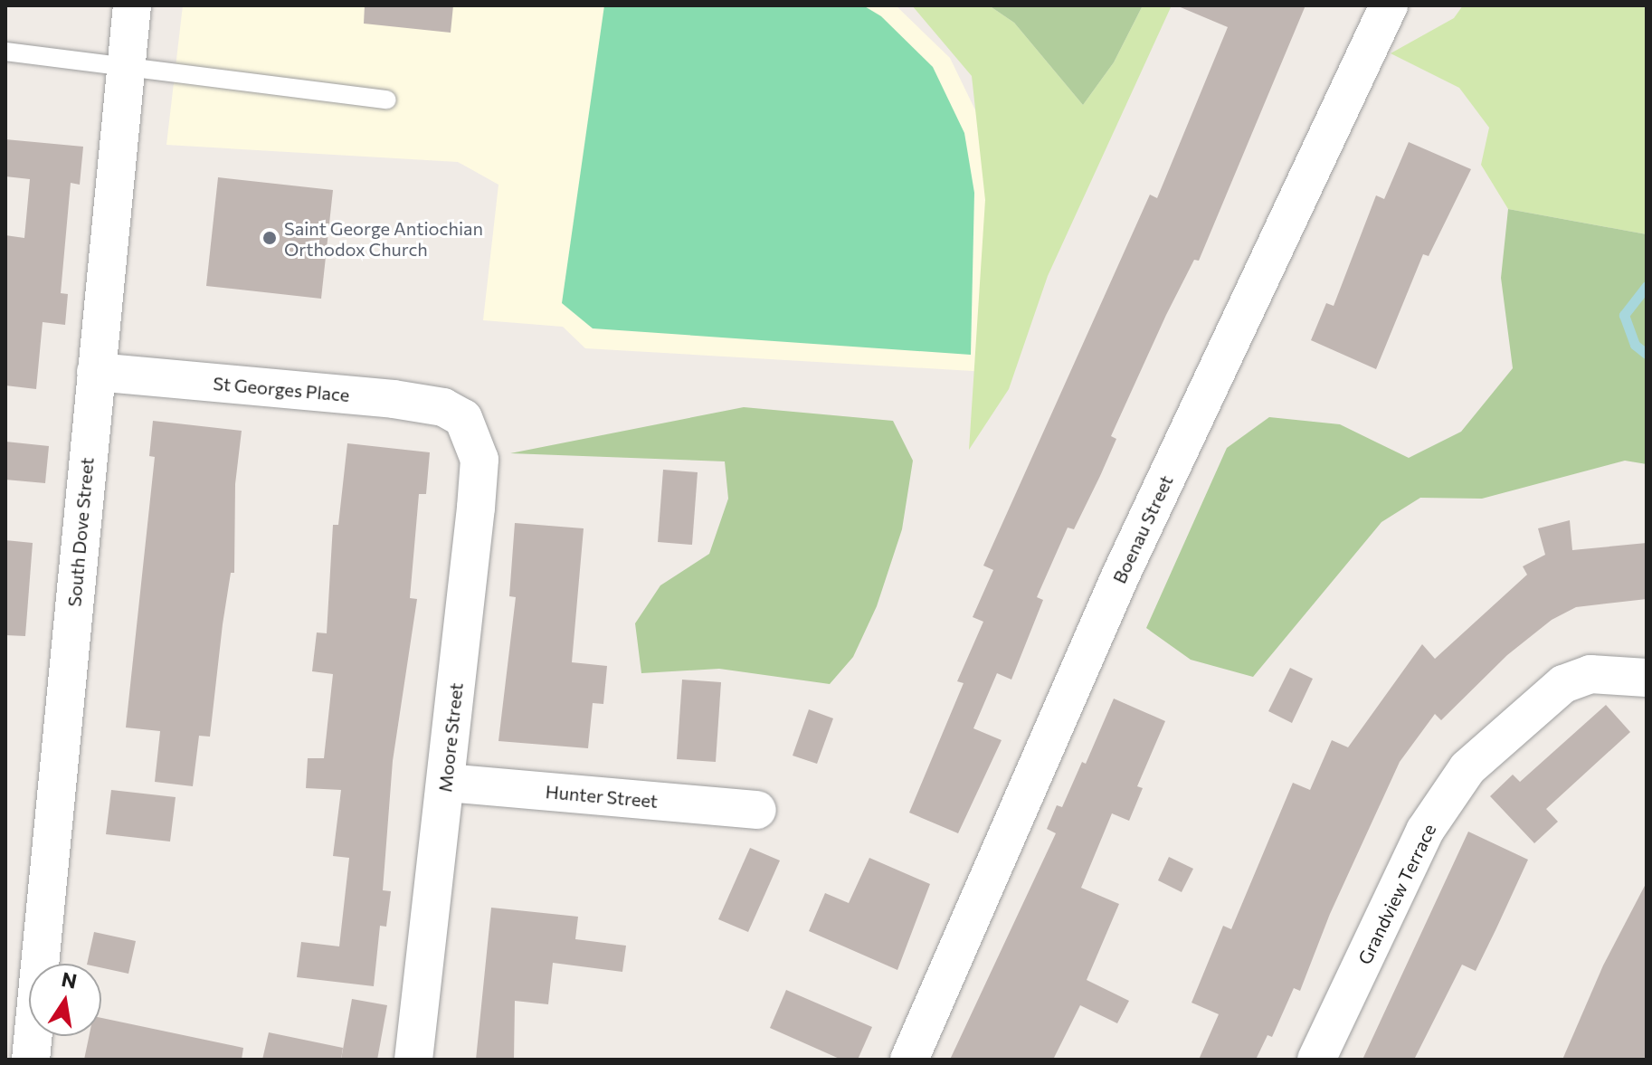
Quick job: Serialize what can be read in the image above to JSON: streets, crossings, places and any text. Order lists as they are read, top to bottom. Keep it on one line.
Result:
{"streets":{"street":["St Georges Place","Boenau Street","South Dove Street","Moore Street","Hunter Street","Grandview Terrace"]},"crossings":[["St Georges Place","South Dove Street"],["St Georges Place","Moore Street"],["Moore Street","Hunter Street"]],"places":["Saint George Antiochian Orthodox Church"],"north":"top"}
